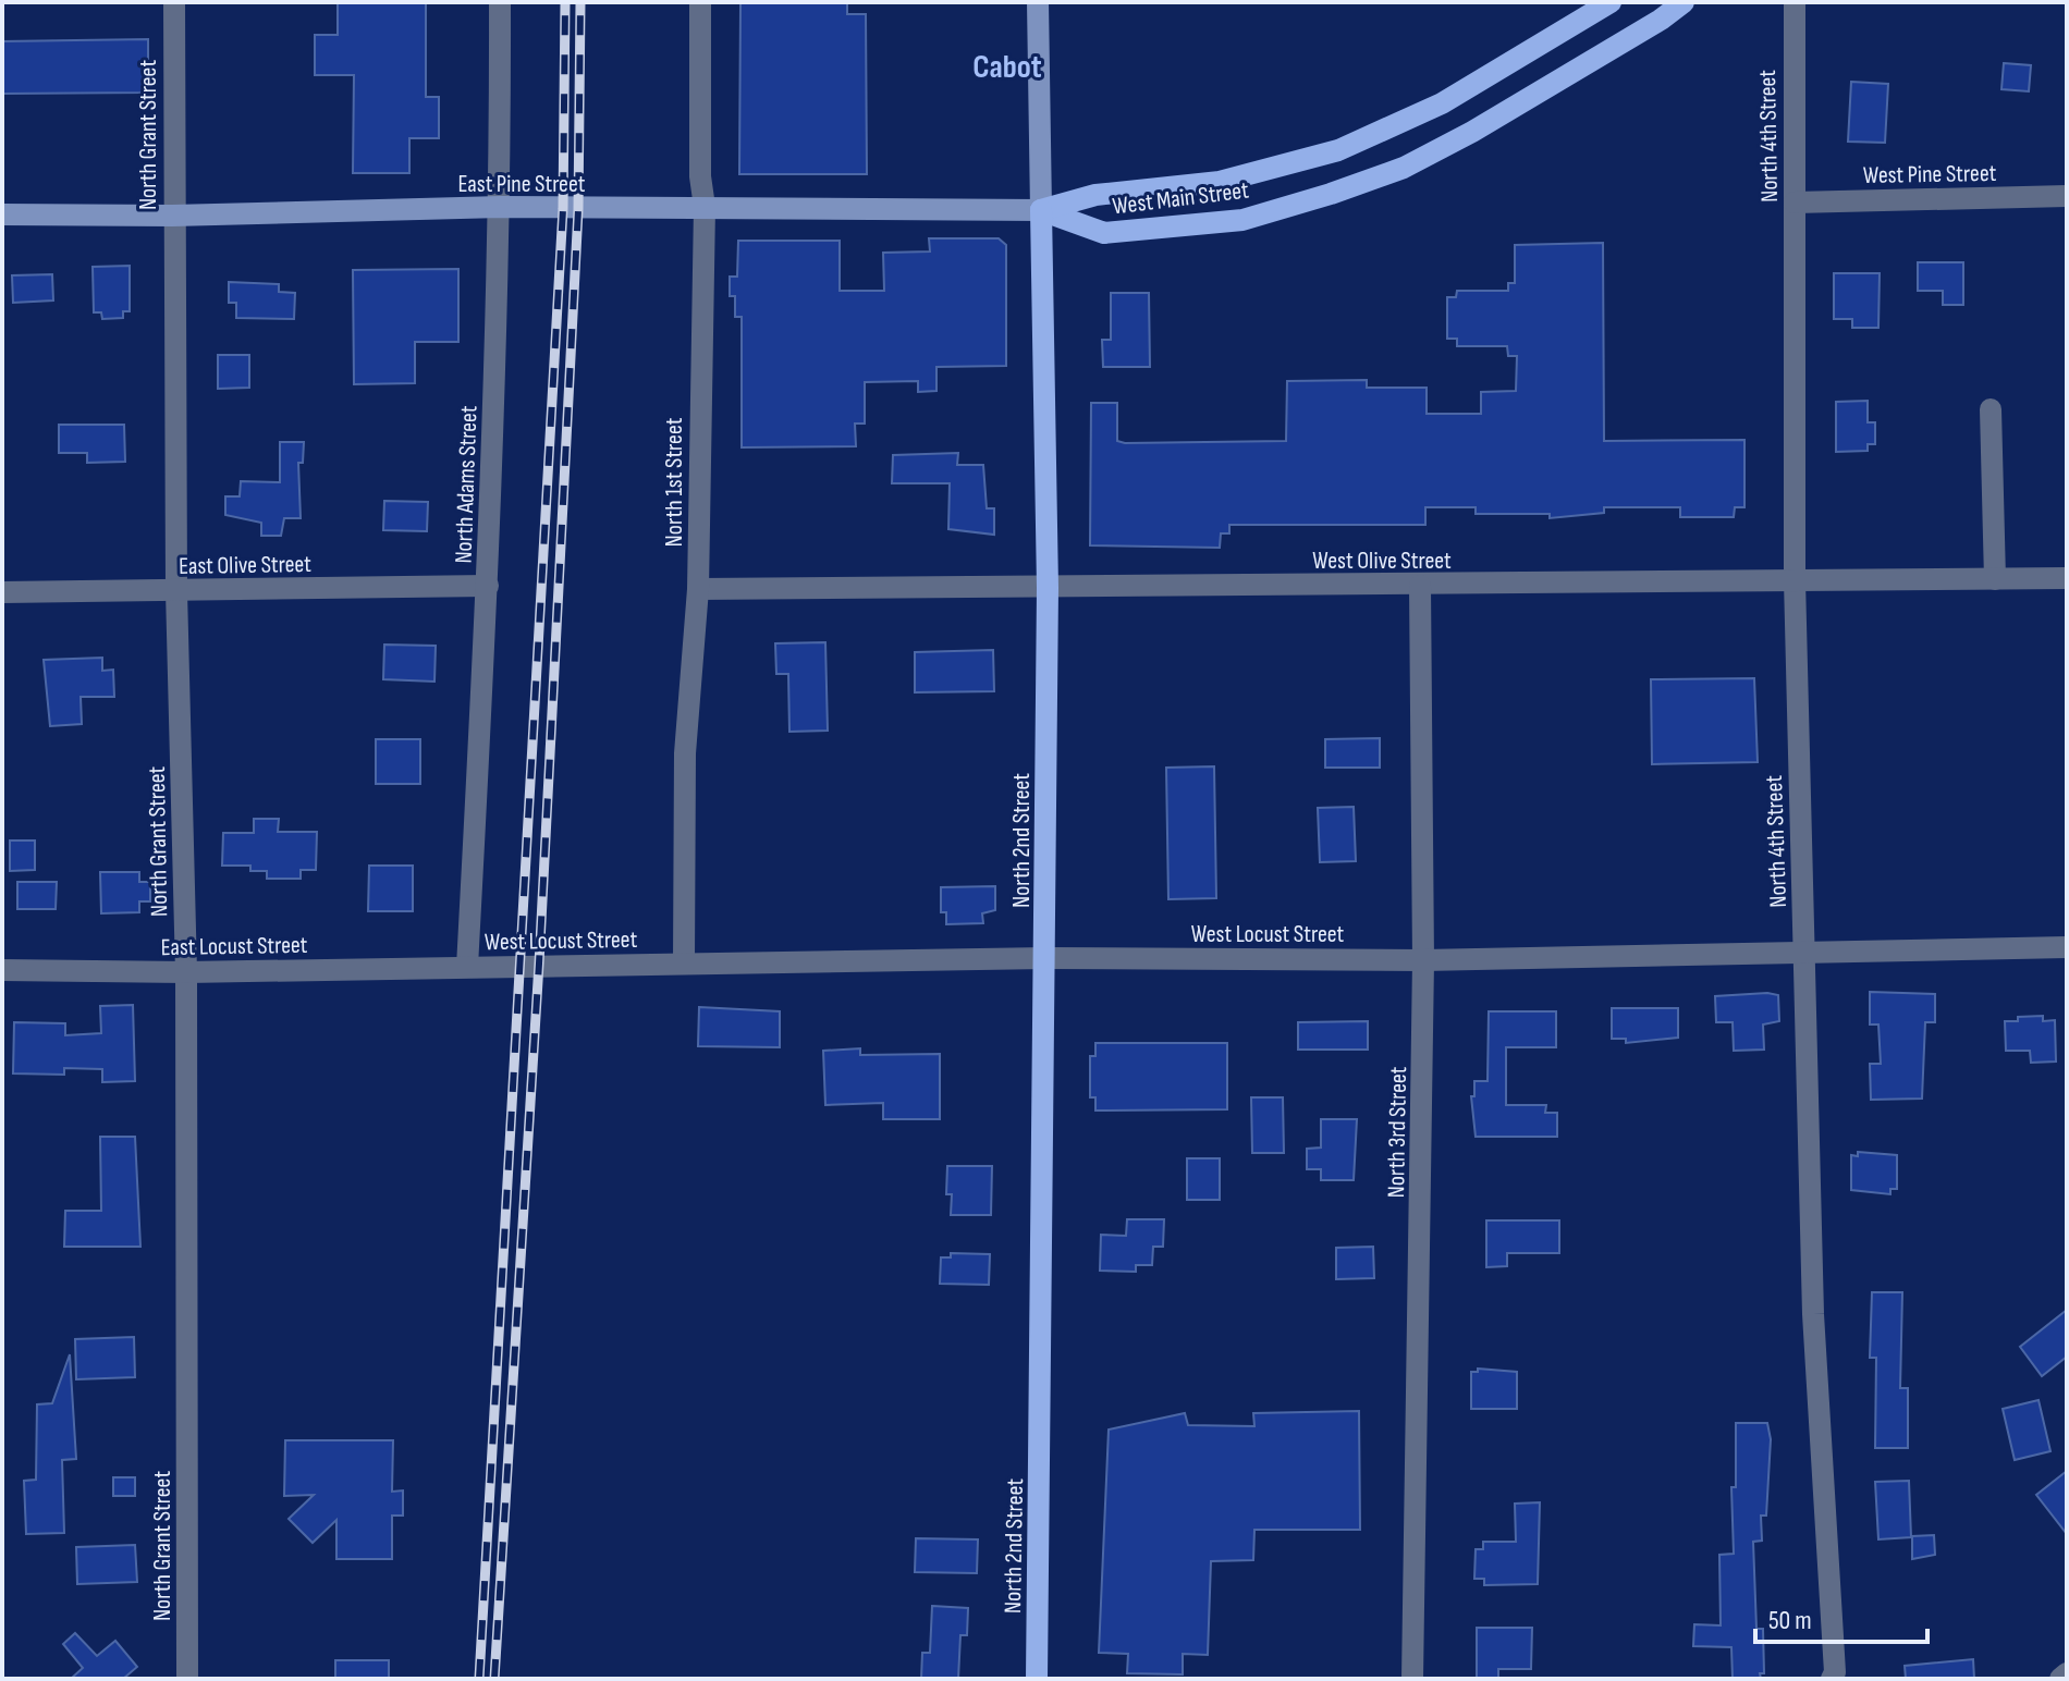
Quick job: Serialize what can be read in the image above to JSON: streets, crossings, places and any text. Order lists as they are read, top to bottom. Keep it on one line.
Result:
{"streets":{"main road":["East Pine Street","West Main Street","North 2nd Street"],"street":["North Grant Street","North 4th Street","West Pine Street","North 1st Street","North Adams Street","West Olive Street","East Olive Street","West Locust Street","East Locust Street","North 3rd Street"]},"crossings":[["North Grant Street","East Pine Street"],["North Grant Street","East Olive Street"],["North Grant Street","East Locust Street"],["North 4th Street","West Pine Street"],["North 4th Street","West Olive Street"],["North 4th Street","West Locust Street"],["East Pine Street","West Main Street"],["East Pine Street","North 1st Street"],["East Pine Street","North Adams Street"],["East Pine Street","North 2nd Street"],["West Main Street","North 2nd Street"],["North 1st Street","West Olive Street"],["North 1st Street","West Locust Street"],["North Adams Street","East Olive Street"],["North Adams Street","West Locust Street"],["North Adams Street","East Locust Street"],["West Olive Street","North 2nd Street"],["West Olive Street","North 3rd Street"],["North 2nd Street","West Locust Street"],["West Locust Street","East Locust Street"],["West Locust Street","North 3rd Street"]],"districts":["Cabot"],"scale_bar":"50 m"}
